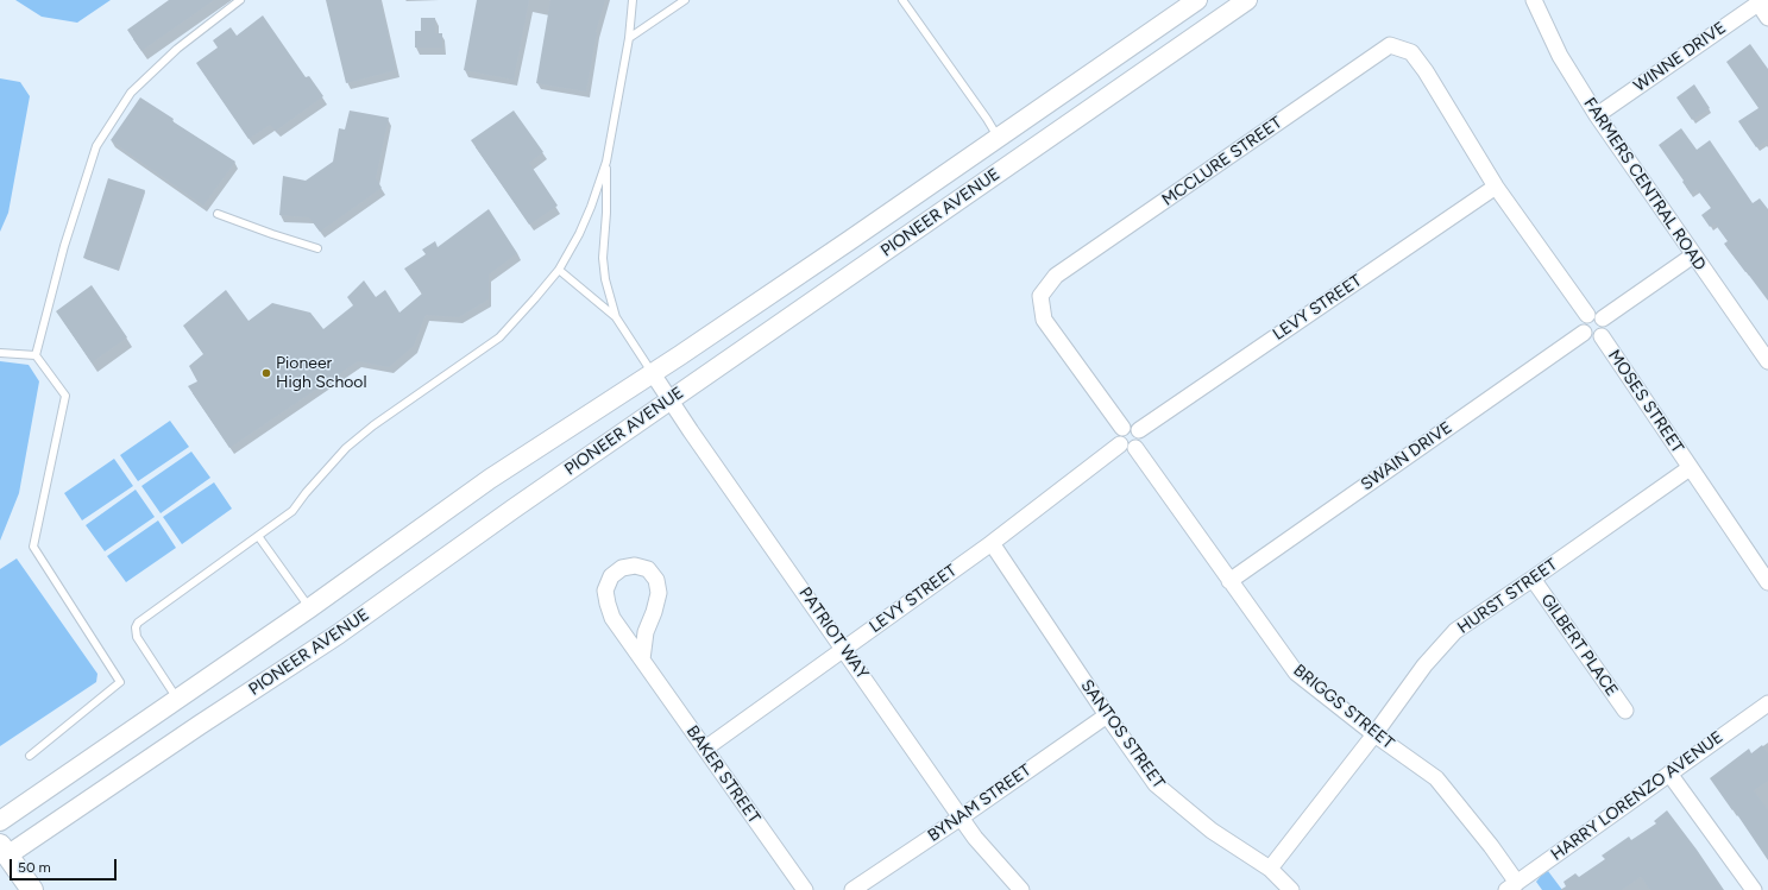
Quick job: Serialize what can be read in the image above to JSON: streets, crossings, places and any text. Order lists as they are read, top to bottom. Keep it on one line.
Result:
{"streets":{"street":["WINNE DRIVE","MCCLURE STREET","FARMERS CENTRAL ROAD","PIONEER AVENUE","LEVY STREET","MOSES STREET","SWAIN DRIVE","HURST STREET","PATRIOT WAY","GILBERT PLACE","BRIGGS STREET","SANTOS STREET","BAKER STREET","HARRY LORENZO AVENUE","BYNAM STREET"]},"crossings":[["WINNE DRIVE","FARMERS CENTRAL ROAD"],["MCCLURE STREET","LEVY STREET"],["MCCLURE STREET","BRIGGS STREET"],["PIONEER AVENUE","PATRIOT WAY"],["LEVY STREET","PATRIOT WAY"],["LEVY STREET","BRIGGS STREET"],["LEVY STREET","SANTOS STREET"],["LEVY STREET","BAKER STREET"],["MOSES STREET","SWAIN DRIVE"],["MOSES STREET","HURST STREET"],["SWAIN DRIVE","BRIGGS STREET"],["HURST STREET","GILBERT PLACE"],["HURST STREET","BRIGGS STREET"],["HURST STREET","SANTOS STREET"],["PATRIOT WAY","BYNAM STREET"],["BRIGGS STREET","HARRY LORENZO AVENUE"],["SANTOS STREET","BYNAM STREET"]],"places":["Pioneer High School"],"scale_bar":"50 m"}
